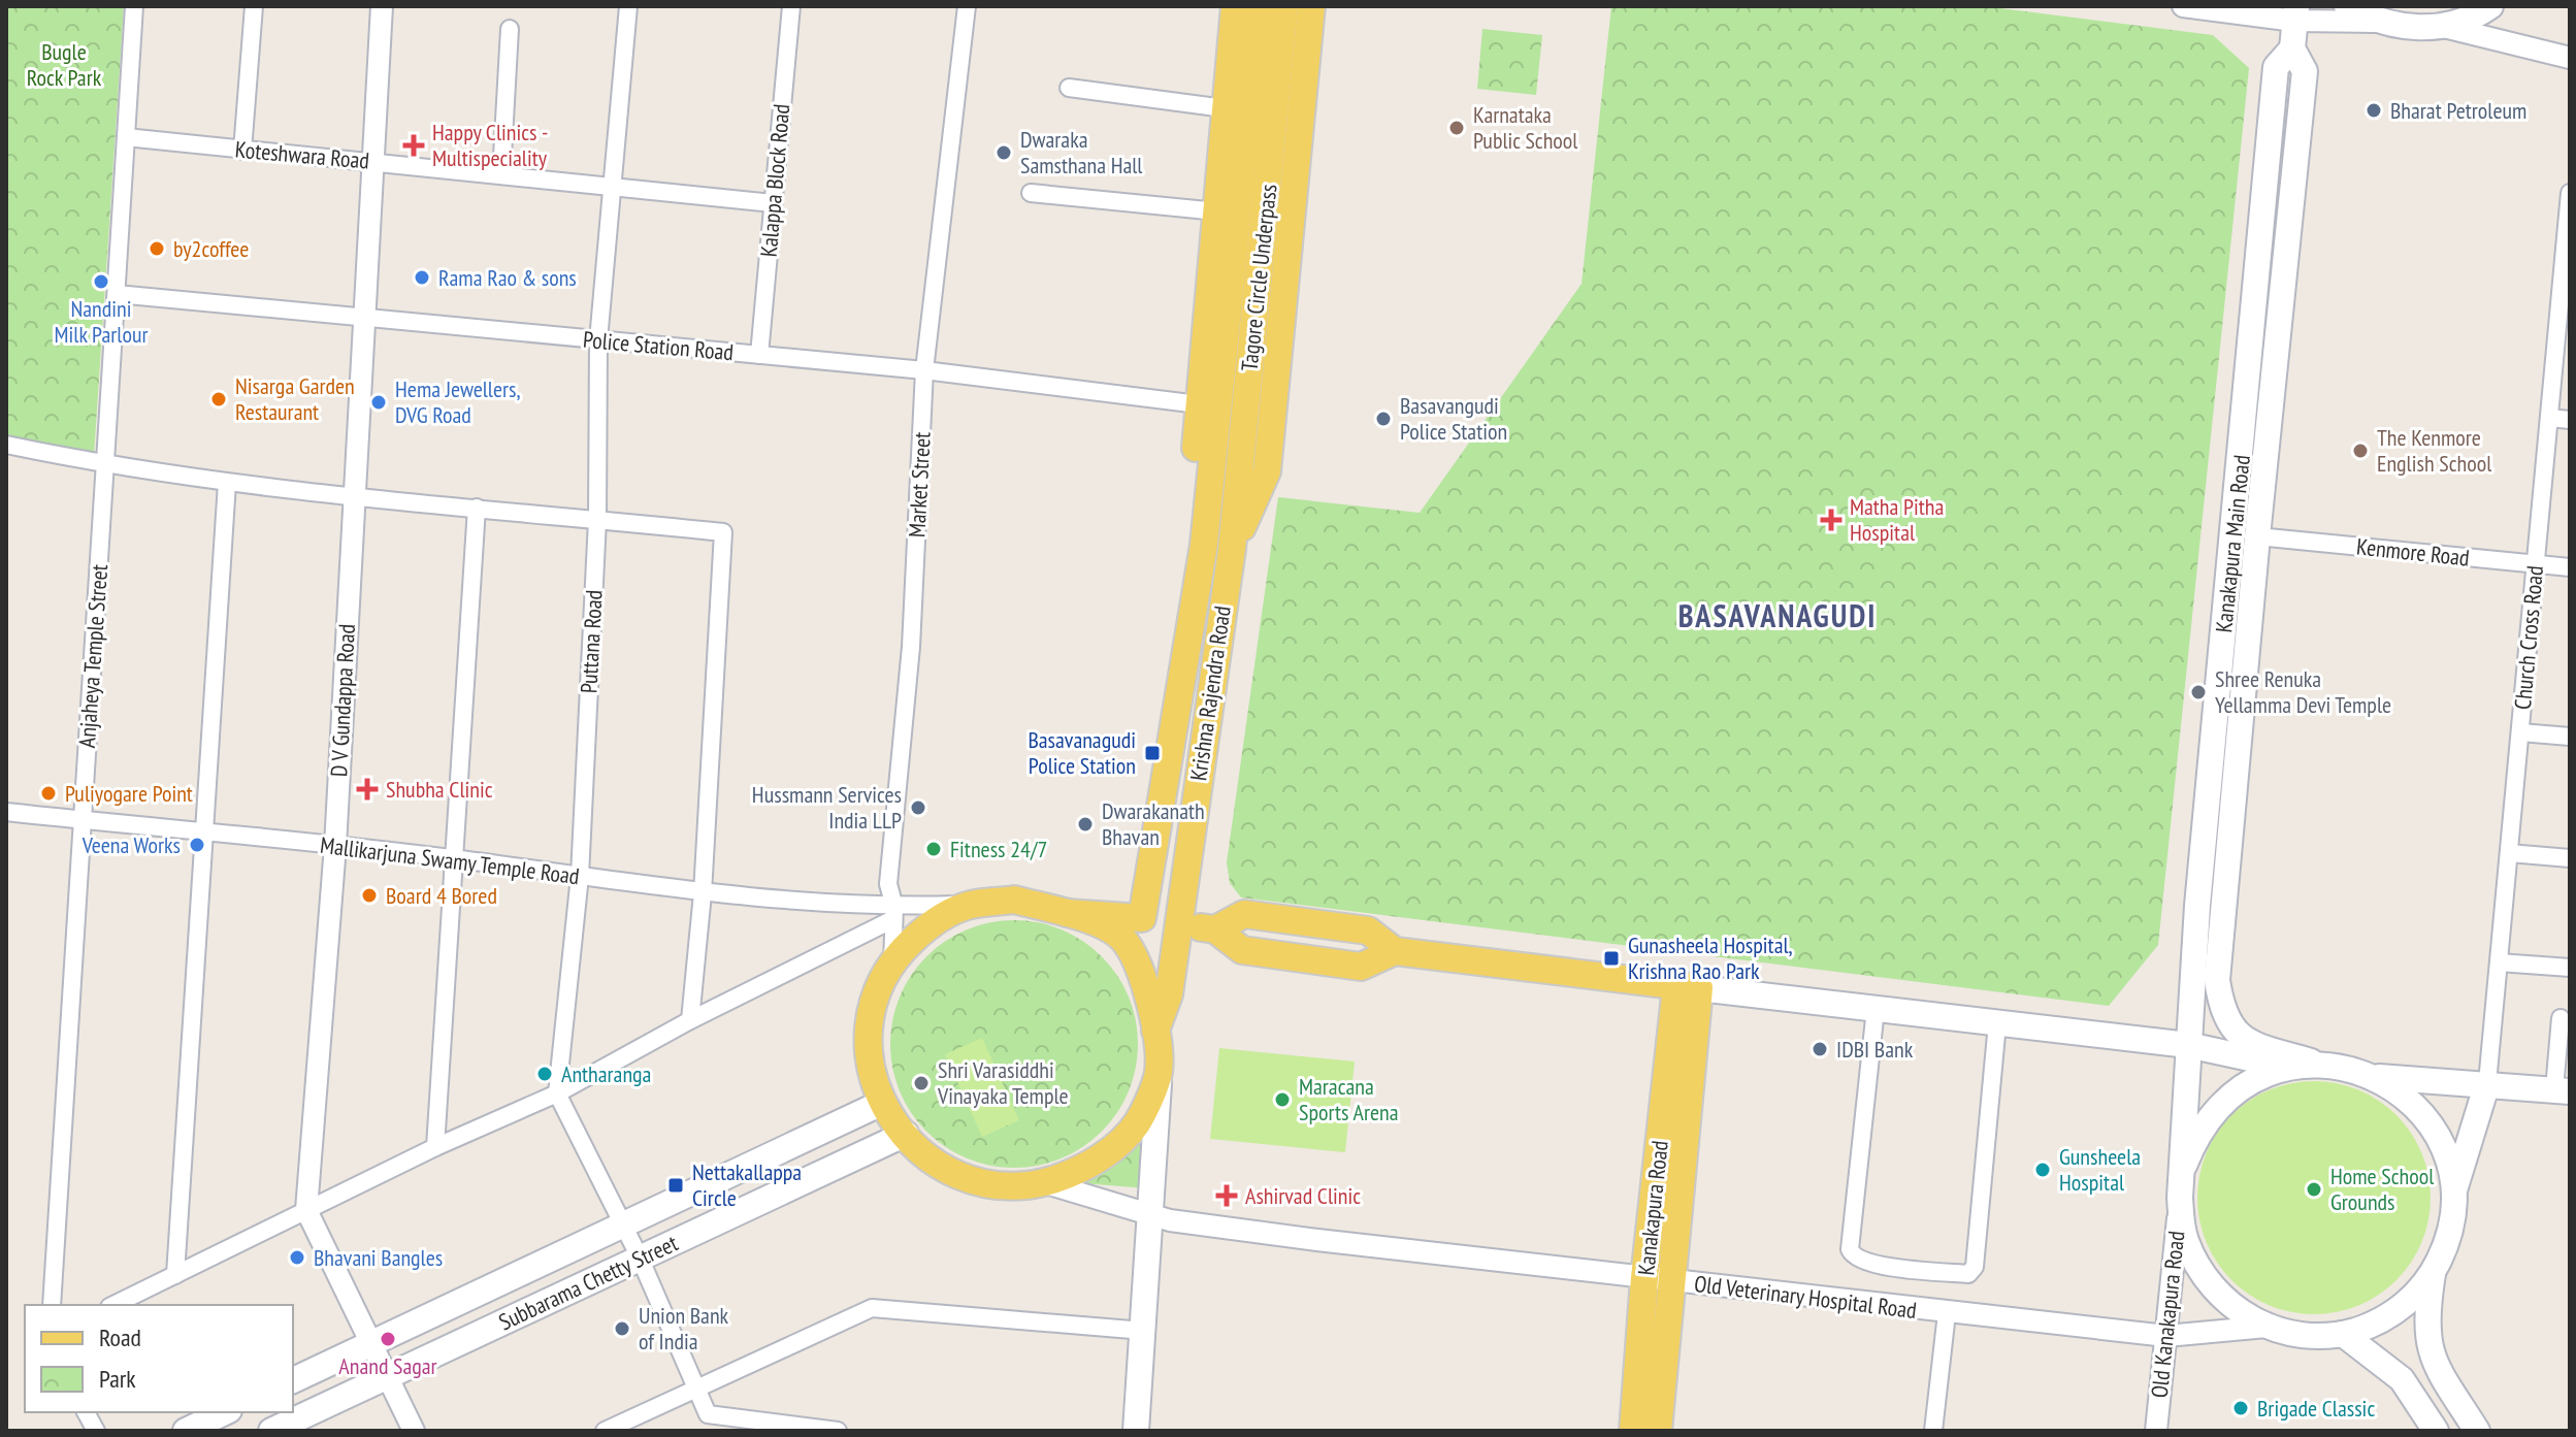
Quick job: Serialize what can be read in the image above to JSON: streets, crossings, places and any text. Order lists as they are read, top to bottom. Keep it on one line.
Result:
{"streets":{"main road":["Tagore Circle Underpass","Kanakapura Main Road","Krishna Rajendra Road","Kanakapura Road","Subbarama Chetty Street"],"street":["Koteshwara Road","Kalappa Block Road","Police Station Road","Market Street","Kenmore Road","Church Cross Road","Puttana Road","Anjaheya Temple Street","D V Gundappa Road","Mallikarjuna Swamy Temple Road","Old Veterinary Hospital Road","Old Kanakapura Road"]},"crossings":[["Koteshwara Road","Kalappa Block Road"],["Koteshwara Road","Puttana Road"],["Koteshwara Road","Anjaheya Temple Street"],["Koteshwara Road","D V Gundappa Road"],["Kalappa Block Road","Police Station Road"],["Tagore Circle Underpass","Krishna Rajendra Road"],["Police Station Road","Market Street"],["Police Station Road","Puttana Road"],["Police Station Road","Anjaheya Temple Street"],["Police Station Road","D V Gundappa Road"],["Market Street","Krishna Rajendra Road"],["Market Street","Mallikarjuna Swamy Temple Road"],["Market Street","Subbarama Chetty Street"],["Market Street","Old Veterinary Hospital Road"],["Kanakapura Main Road","Old Veterinary Hospital Road"],["Kanakapura Main Road","Old Kanakapura Road"],["Kenmore Road","Church Cross Road"],["Puttana Road","Mallikarjuna Swamy Temple Road"],["Anjaheya Temple Street","Mallikarjuna Swamy Temple Road"],["Krishna Rajendra Road","Mallikarjuna Swamy Temple Road"],["Krishna Rajendra Road","Subbarama Chetty Street"],["Krishna Rajendra Road","Old Veterinary Hospital Road"],["D V Gundappa Road","Mallikarjuna Swamy Temple Road"],["Mallikarjuna Swamy Temple Road","Subbarama Chetty Street"],["Mallikarjuna Swamy Temple Road","Old Veterinary Hospital Road"],["Kanakapura Road","Old Veterinary Hospital Road"],["Subbarama Chetty Street","Old Veterinary Hospital Road"],["Old Veterinary Hospital Road","Old Kanakapura Road"]],"districts":["BASAVANAGUDI"],"parks":["Bugle Rock Park"],"places":{"other":["Bharat Petroleum","Karnataka Public School","Dwaraka Samsthana Hall","by2coffee","Rama Rao & sons","Nandini Milk Parlour","Nisarga Garden Restaurant","Hema Jewellers, DVG Road","Basavangudi Police Station","The Kenmore English School","Shree Renuka Yellamma Devi Temple","Puliyogare Point","Hussmann Services India LLP","Dwarakanath Bhavan","Veena Works","Fitness 24/7","Board 4 Bored","IDBI Bank","Antharanga","Shri Varasiddhi Vinayaka Temple","Maracana Sports Arena","Gunsheela Hospital","Home School Grounds","Bhavani Bangles","Union Bank of India","Anand Sagar","Brigade Classic"],"health":["Happy Clinics - Multispeciality","Matha Pitha Hospital","Shubha Clinic","Ashirvad Clinic"],"transit":["Basavanagudi Police Station","Gunasheela Hospital, Krishna Rao Park","Nettakallappa Circle"]},"legend":["Road","Park"]}
